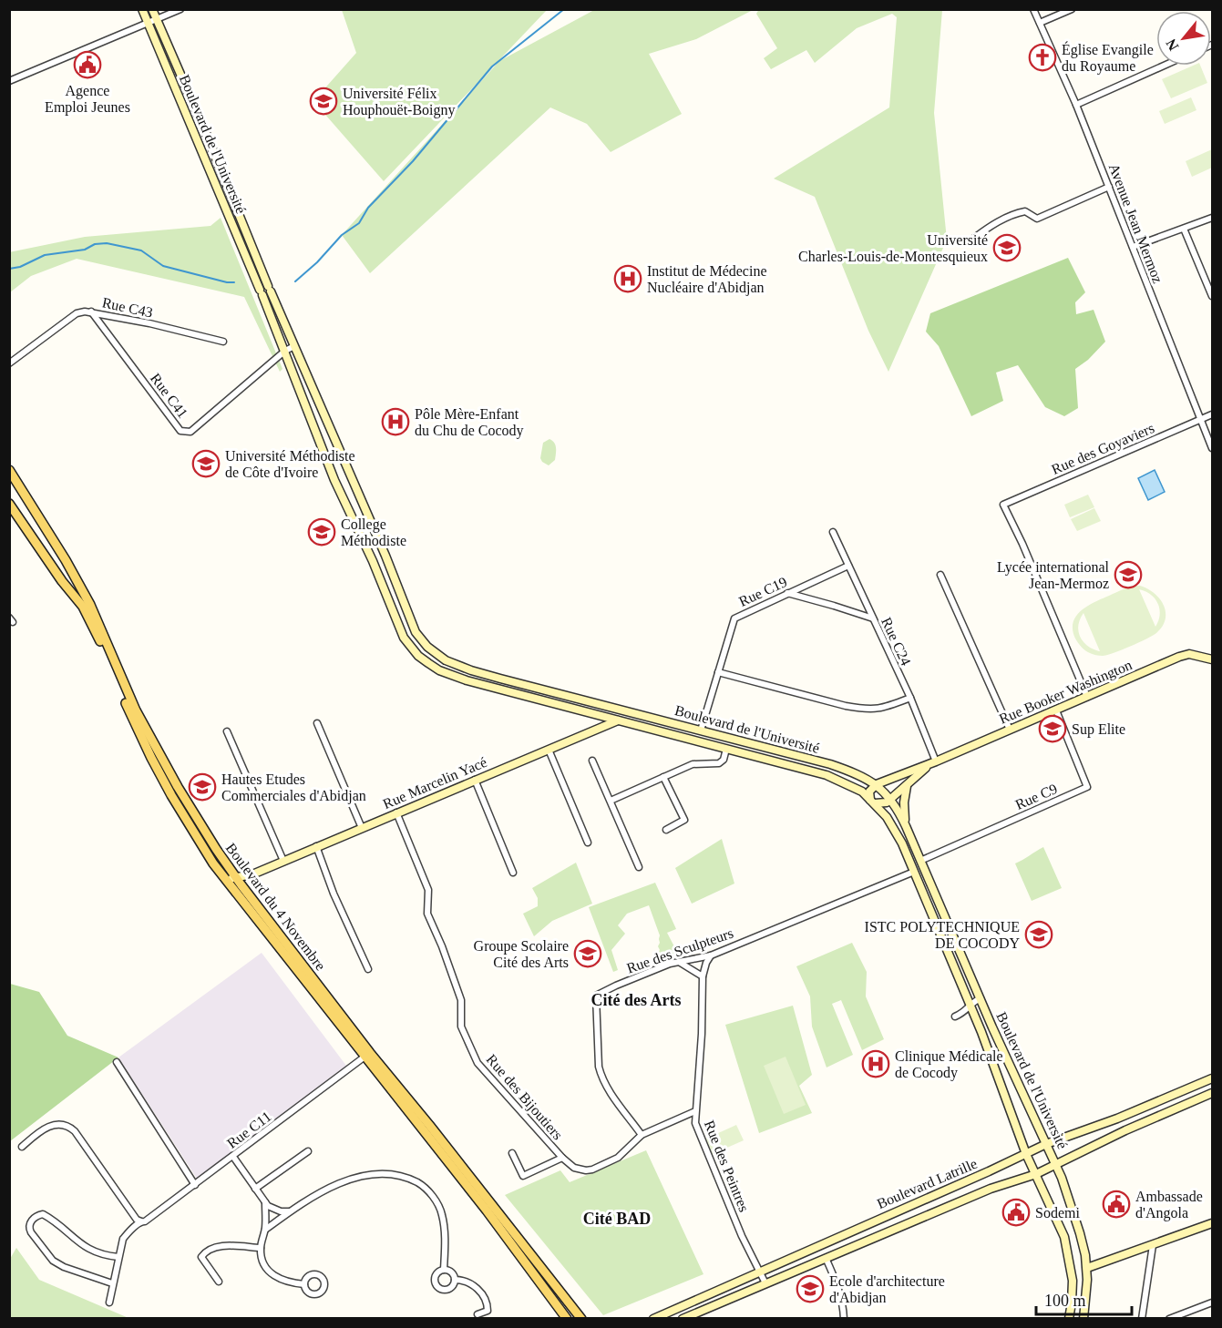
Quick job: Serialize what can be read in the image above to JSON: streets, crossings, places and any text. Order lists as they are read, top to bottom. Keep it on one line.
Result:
{"streets":{"main road":["Boulevard du 4 Novembre"],"street":["Boulevard de l'Université","Avenue Jean Mermoz","Rue C43","Rue C41","Rue des Goyaviers","Rue C19","Rue C24","Rue Booker Washington","Rue Marcelin Yacé","Rue C9","Rue des Sculpteurs","Rue des Bijoutiers","Rue C11","Rue des Peintres","Boulevard Latrille"]},"crossings":[["Boulevard de l'Université","Rue C41"],["Boulevard de l'Université","Rue C19"],["Boulevard de l'Université","Rue Booker Washington"],["Boulevard de l'Université","Rue Marcelin Yacé"],["Boulevard de l'Université","Rue C9"],["Boulevard de l'Université","Rue des Sculpteurs"],["Boulevard de l'Université","Boulevard Latrille"],["Avenue Jean Mermoz","Rue des Goyaviers"],["Rue C43","Rue C41"],["Rue des Goyaviers","Rue Booker Washington"],["Rue C19","Rue C24"],["Rue C24","Rue Booker Washington"],["Rue Booker Washington","Rue C9"],["Rue Marcelin Yacé","Boulevard du 4 Novembre"],["Rue Marcelin Yacé","Rue des Bijoutiers"],["Boulevard du 4 Novembre","Rue C11"],["Rue des Sculpteurs","Rue des Bijoutiers"],["Rue des Sculpteurs","Rue des Peintres"],["Rue des Bijoutiers","Rue des Peintres"],["Rue des Peintres","Boulevard Latrille"]],"districts":["Cité des Arts","Cité BAD"],"places":{"church":["Église Evangile du Royaume"],"public building":["Agence Emploi Jeunes","Ambassade d'Angola","Sodemi"],"school or university":["Université Félix Houphouët-Boigny","Université Charles-Louis-de-Montesquieux","Université Méthodiste de Côte d'Ivoire","College Méthodiste","Lycée international Jean-Mermoz","Sup Elite","Hautes Etudes Commerciales d'Abidjan","ISTC POLYTECHNIQUE DE COCODY","Groupe Scolaire Cité des Arts","Ecole d'architecture d'Abidjan"],"hospital":["Institut de Médecine Nucléaire d'Abidjan","Pôle Mère-Enfant du Chu de Cocody","Clinique Médicale de Cocody"]},"scale_bar":"100 m","north":"bottom left"}
